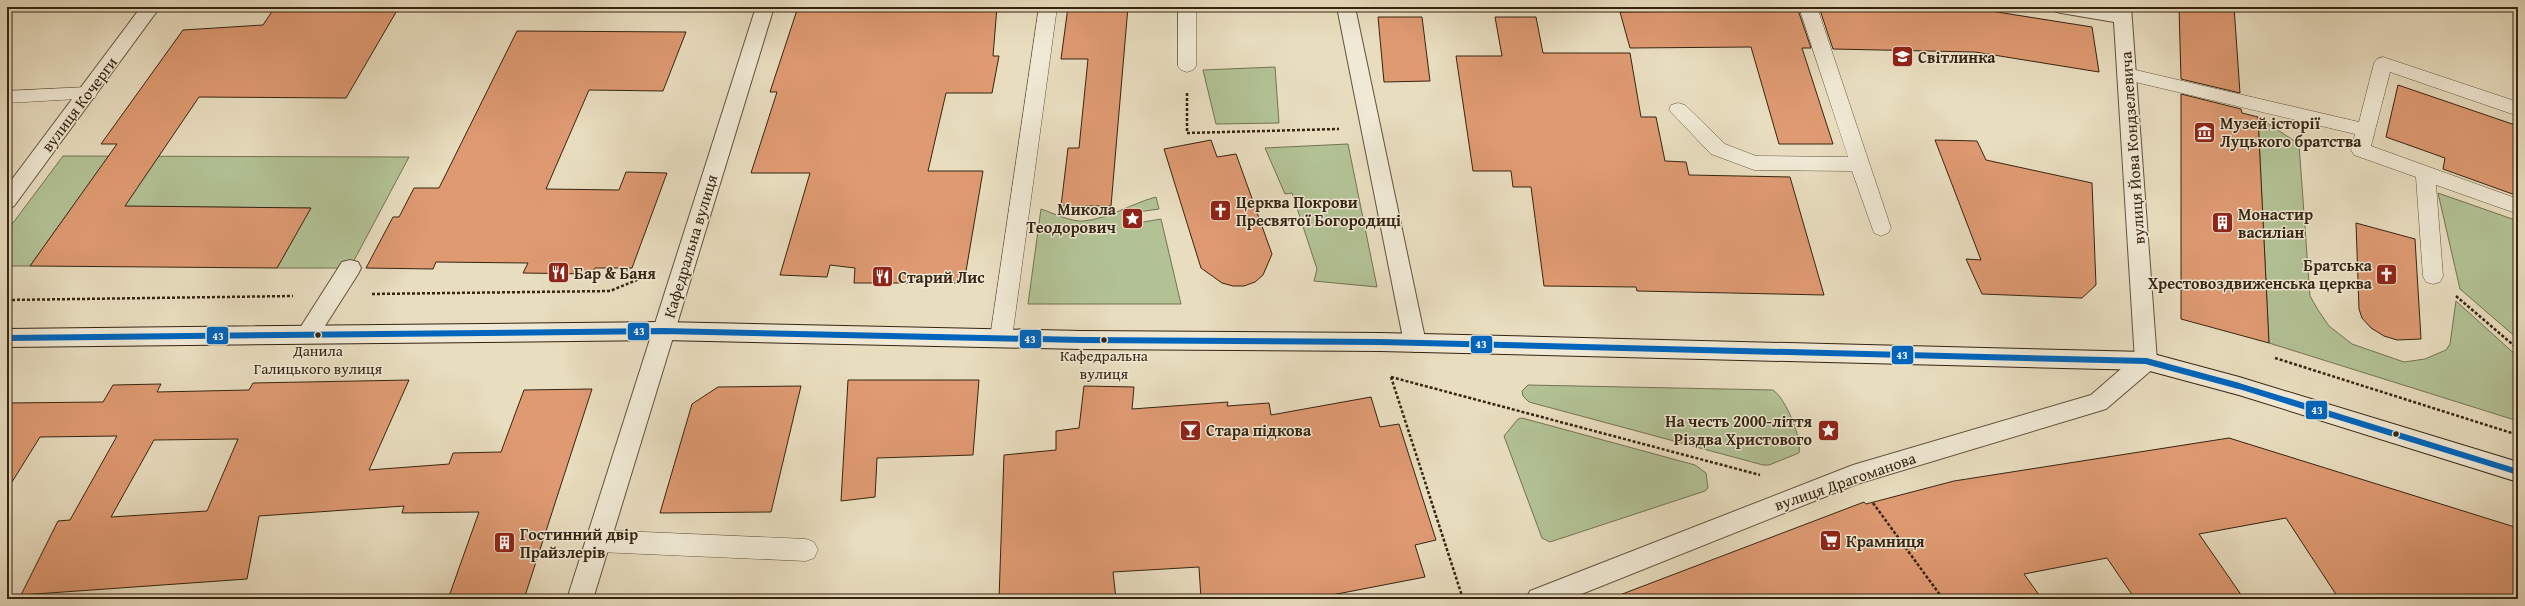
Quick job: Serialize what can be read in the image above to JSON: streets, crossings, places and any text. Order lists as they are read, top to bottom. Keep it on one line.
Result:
{"streets":{"street":["вулиця Кочерги","вулиця Йова Кондзелевича","Кафедральна вулиця","вулиця Драгоманова"]},"crossings":[["вулиця Йова Кондзелевича","вулиця Драгоманова"]],"places":{"school or university":["Світлинка"],"museum":["Музей історії Луцького братства"],"church":["Церква Покрови Пресвятої Богородиці","Братська Хрестовоздвиженська церква"],"place":["Микола Теодорович","На честь 2000-ліття Різдва Христового"],"building":["Монастир василіан","Гостинний двір Прайзлерів"],"restaurant":["Бар & Баня","Старий Лис"],"other":["Данила Галицького вулиця","Кафедральна вулиця"],"bar":["Стара підкова"],"supermarket":["Крамниця"]},"lines":["transit line 43"]}
